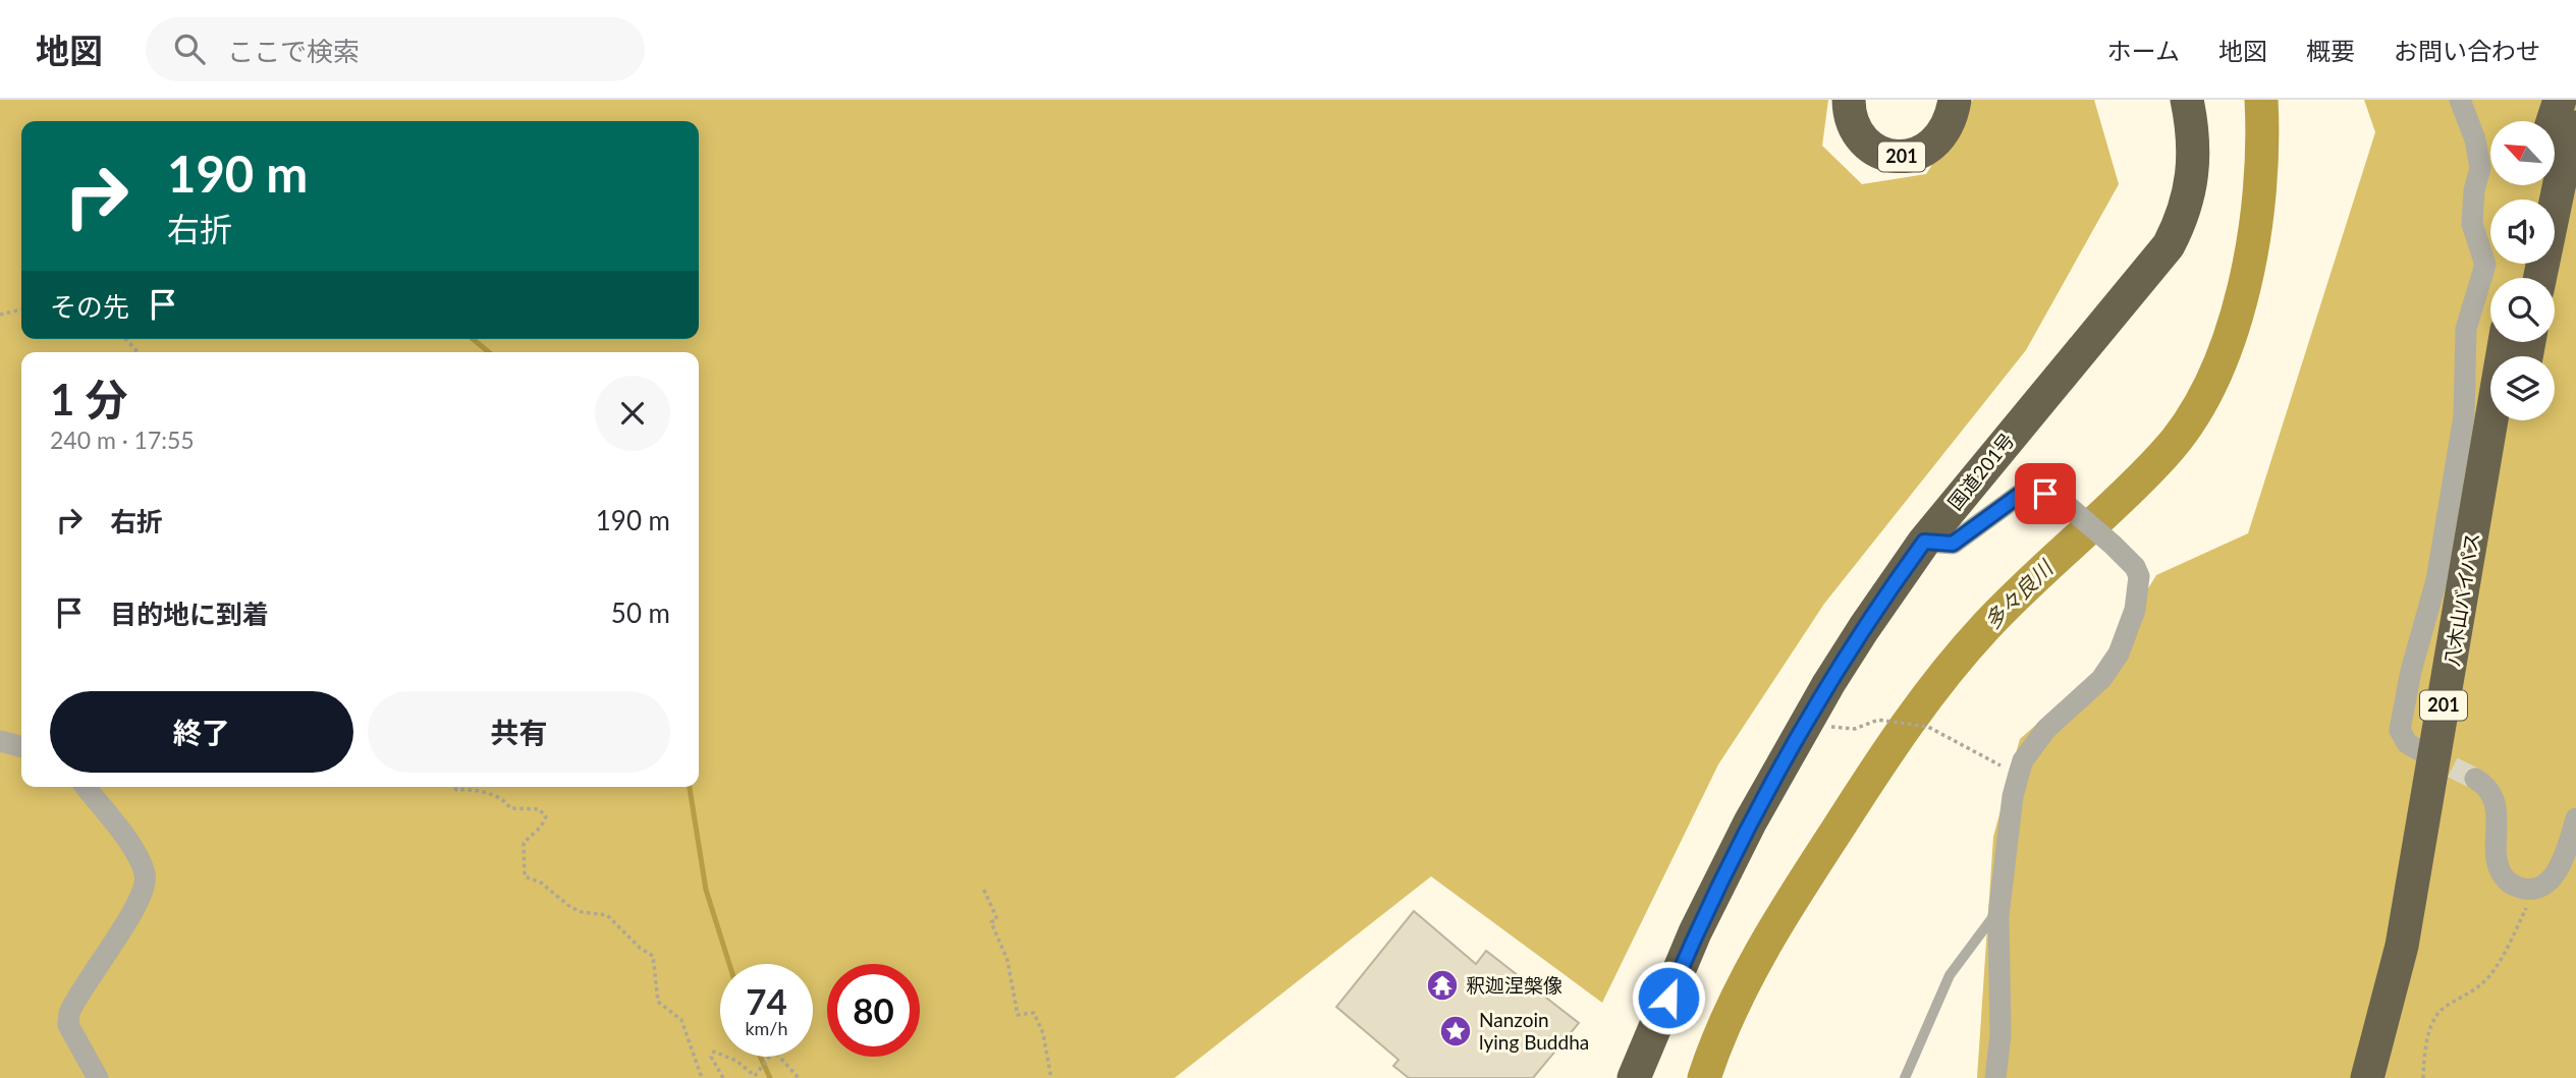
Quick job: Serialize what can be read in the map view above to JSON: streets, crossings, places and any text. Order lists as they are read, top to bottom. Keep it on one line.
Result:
{"streets":{"highway":["201","国道201号","八木山バイパス"]},"water":["多々良川"],"places":{"temple":["釈迦涅槃像"],"place":["Nanzoin lying Buddha"]},"north":"top left","page":{"header":"地図","search":"ここで検索","nav":["ホーム","地図","概要","お問い合わせ"],"turn":["190 m","右折"],"then":"その先","heading":["1 分","240 m · 17:55"],"list":[{"name":"右折","value":"190 m"},{"name":"目的地に到着","value":"50 m"}],"buttons":["終了","共有"],"speed":"74 km/h","limit":"80"}}
